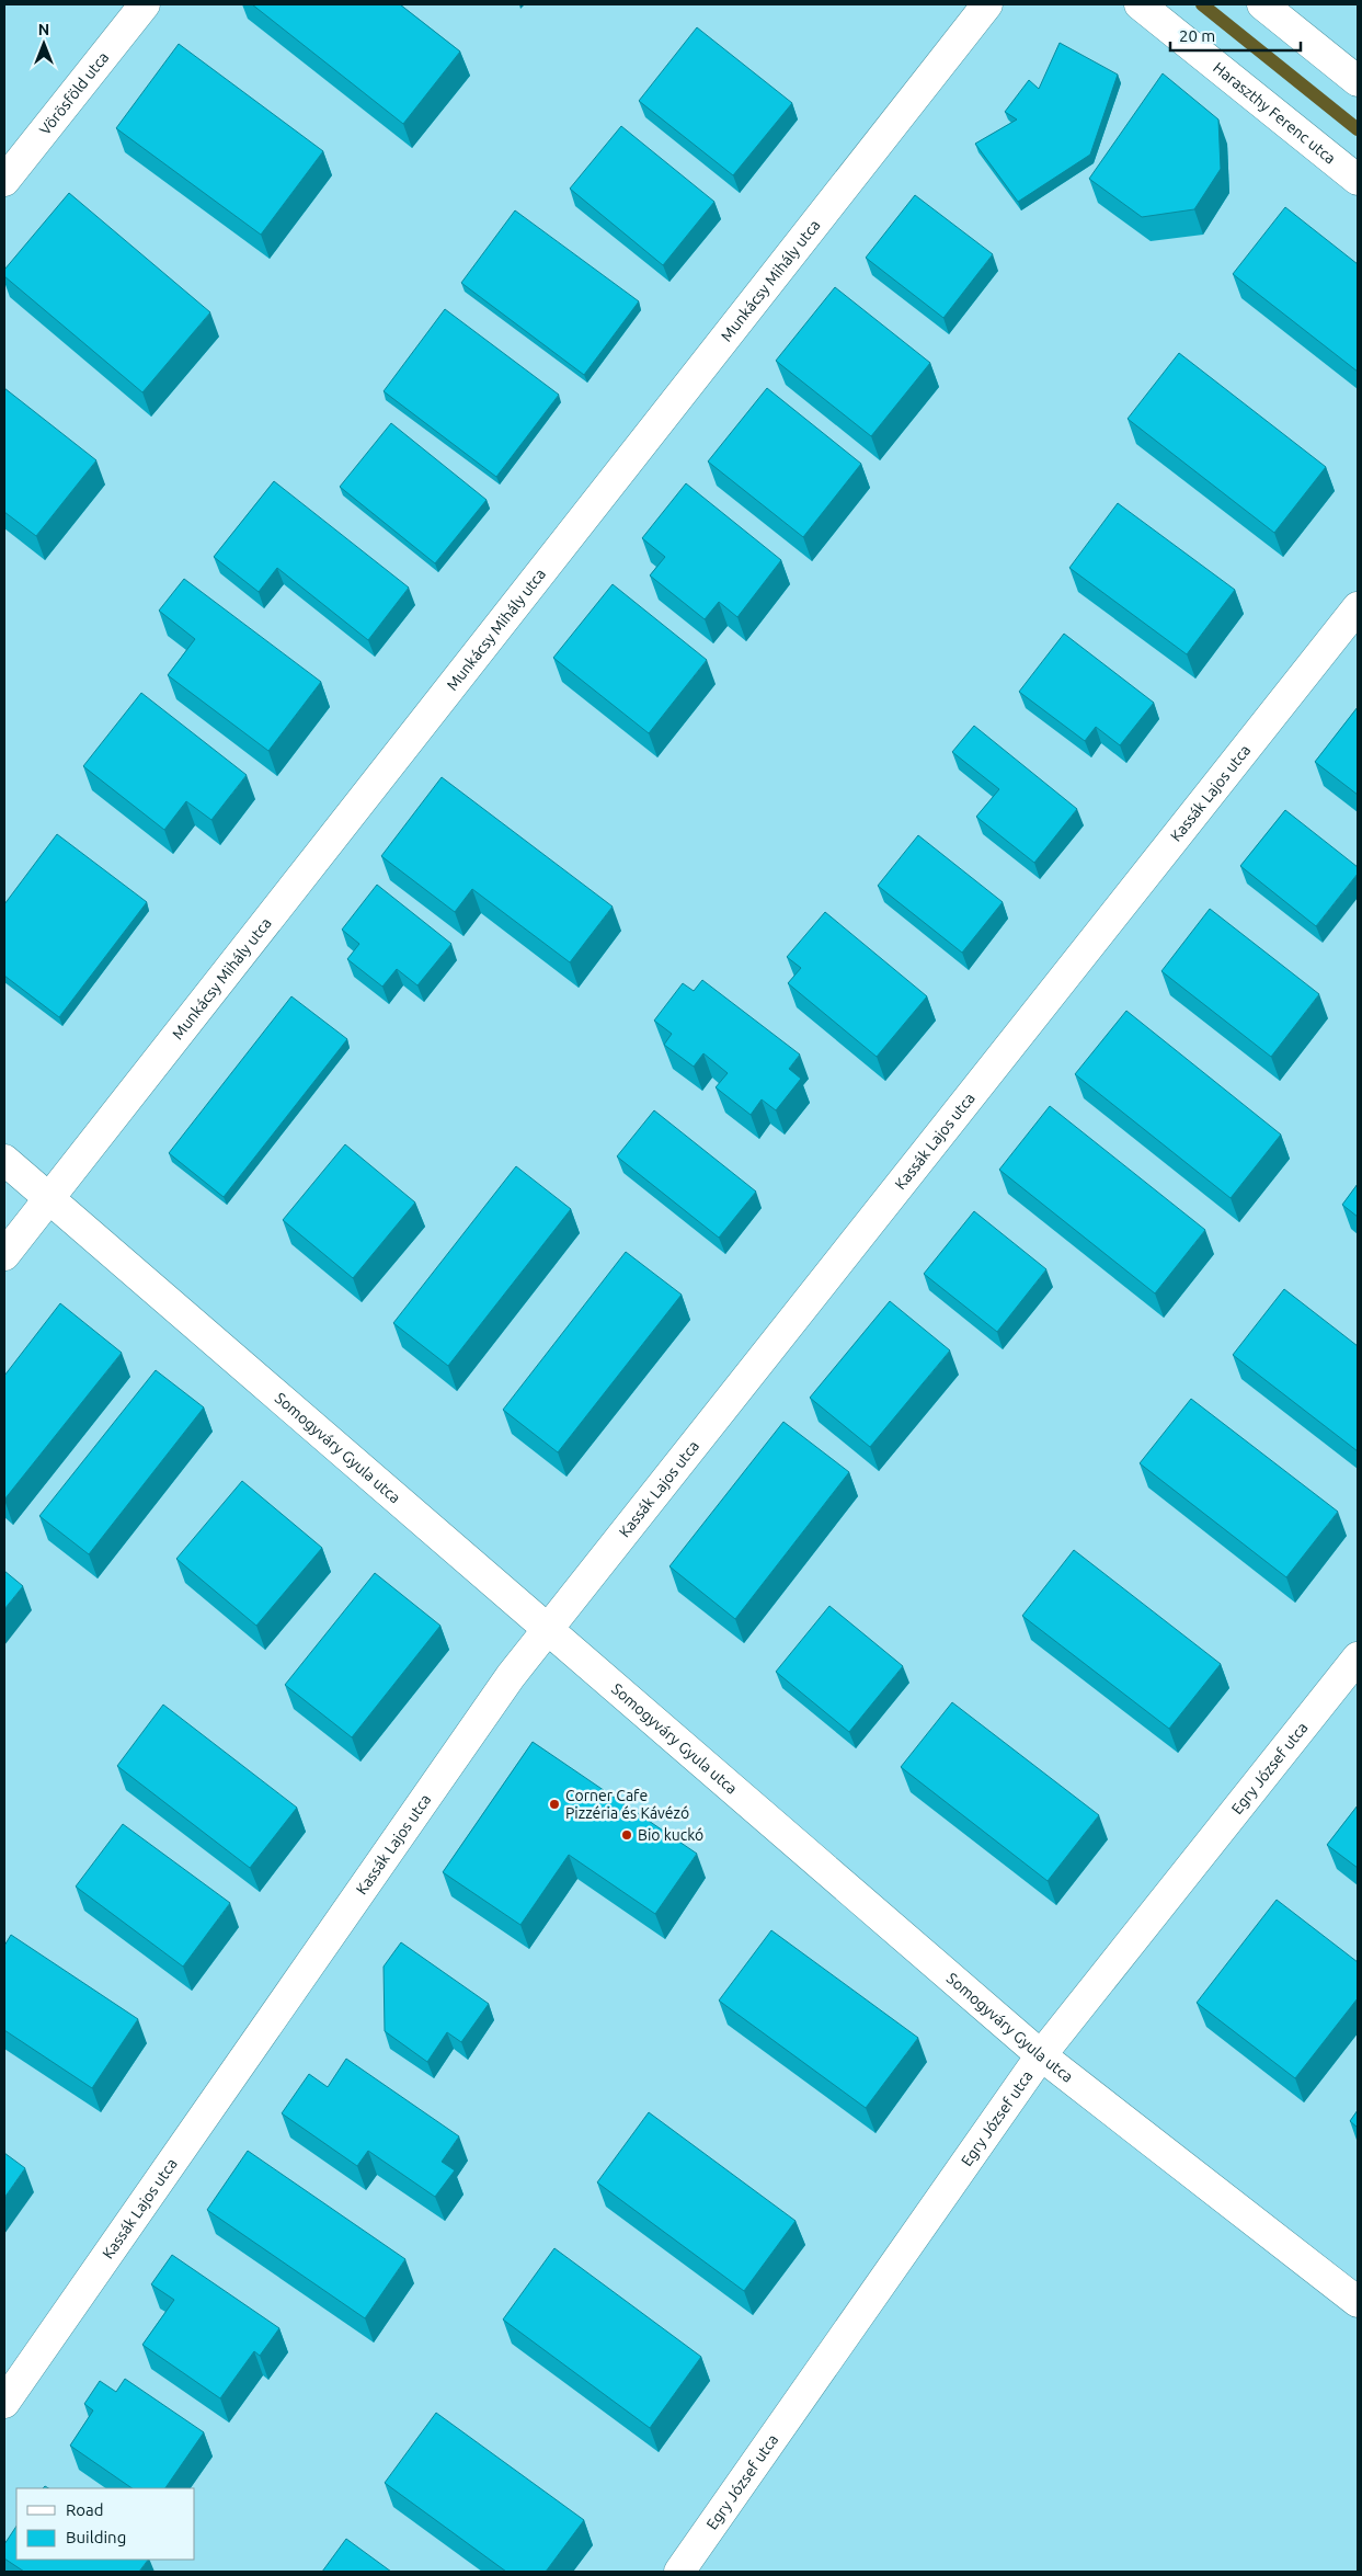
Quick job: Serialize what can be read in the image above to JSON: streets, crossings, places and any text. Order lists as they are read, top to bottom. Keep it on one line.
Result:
{"streets":{"street":["Vörösföld utca","Haraszthy Ferenc utca","Munkácsy Mihály utca","Kassák Lajos utca","Somogyváry Gyula utca","Egry József utca"]},"crossings":[["Munkácsy Mihály utca","Somogyváry Gyula utca"],["Kassák Lajos utca","Somogyváry Gyula utca"],["Somogyváry Gyula utca","Egry József utca"]],"places":["Corner Cafe Pizzéria és Kávézó","Bio kuckó"],"legend":["Road","Building"],"scale_bar":"20 m","north":"top"}
